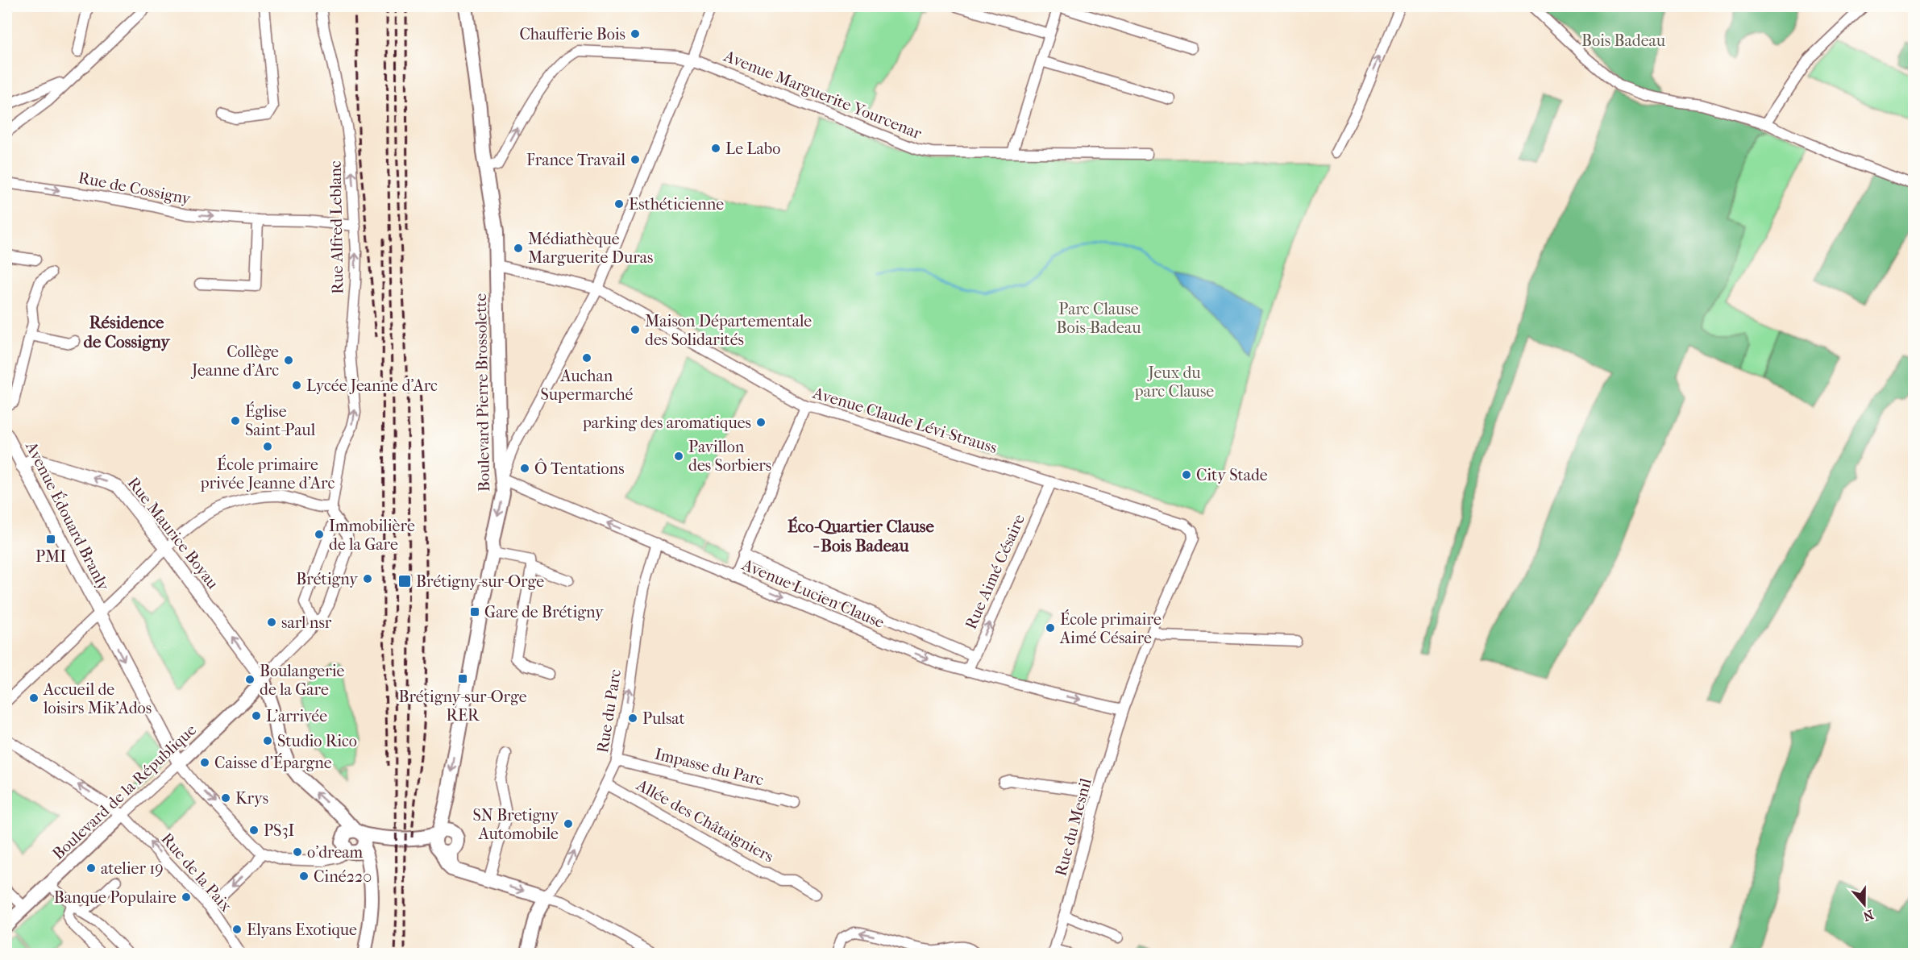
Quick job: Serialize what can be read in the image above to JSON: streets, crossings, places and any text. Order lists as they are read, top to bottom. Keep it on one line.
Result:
{"streets":{"main road":["Boulevard Pierre Brossolette","Boulevard de la République"],"street":["Avenue Marguerite Yourcenar","Rue de Cossigny","Rue Alfred Leblanc","Avenue Claude Lévi-Strauss","Avenue Édouard Branly","Rue Maurice Boyau","Rue Aimé Césaire","Avenue Lucien Clause","Rue du Parc","Impasse du Parc","Allée des Châtaigniers","Rue du Mesnil","Rue de la Paix"]},"crossings":[["Avenue Marguerite Yourcenar","Boulevard Pierre Brossolette"],["Rue de Cossigny","Rue Alfred Leblanc"],["Boulevard Pierre Brossolette","Avenue Claude Lévi-Strauss"],["Boulevard Pierre Brossolette","Avenue Lucien Clause"],["Avenue Claude Lévi-Strauss","Rue Aimé Césaire"],["Avenue Claude Lévi-Strauss","Rue du Mesnil"],["Avenue Édouard Branly","Rue Maurice Boyau"],["Avenue Édouard Branly","Boulevard de la République"],["Rue Maurice Boyau","Boulevard de la République"],["Rue Aimé Césaire","Avenue Lucien Clause"],["Avenue Lucien Clause","Rue du Parc"],["Avenue Lucien Clause","Rue du Mesnil"],["Rue du Parc","Impasse du Parc"],["Rue du Parc","Allée des Châtaigniers"],["Boulevard de la République","Rue de la Paix"]],"one_way":["Rue de Cossigny","Rue Alfred Leblanc","Boulevard Pierre Brossolette","Avenue Édouard Branly","Rue Maurice Boyau","Rue Aimé Césaire","Rue du Parc"],"districts":["Résidence de Cossigny","Éco-Quartier Clause - Bois Badeau"],"parks":["Bois Badeau","Parc Clause Bois-Badeau","Jeux du parc Clause"],"places":{"other":["Chaufferie Bois","Le Labo","France Travail","Esthéticienne","Médiathèque Marguerite Duras","Maison Départementale des Solidarités","Auchan Supermarché","Collège Jeanne d'Arc","Lycée Jeanne d'Arc","Église Saint-Paul","parking des aromatiques","École primaire privée Jeanne d'Arc","Pavillon des Sorbiers","Ô Tentations","City Stade","Immobilière de la Gare","Brétigny","sarl nsr","École primaire Aimé Césaire","Boulangerie de la Gare","Accueil de loisirs Mik'Ados","L'arrivée","Pulsat","Studio Rico","Caisse d'Épargne","Krys","SN Bretigny Automobile","PS3I","o'dream","atelier 19","Ciné220","Banque Populaire","Elyans Exotique"],"transit":["PMI","Brétigny-sur-Orge","Gare de Brétigny","Brétigny-sur-Orge RER"]},"north":"bottom"}
